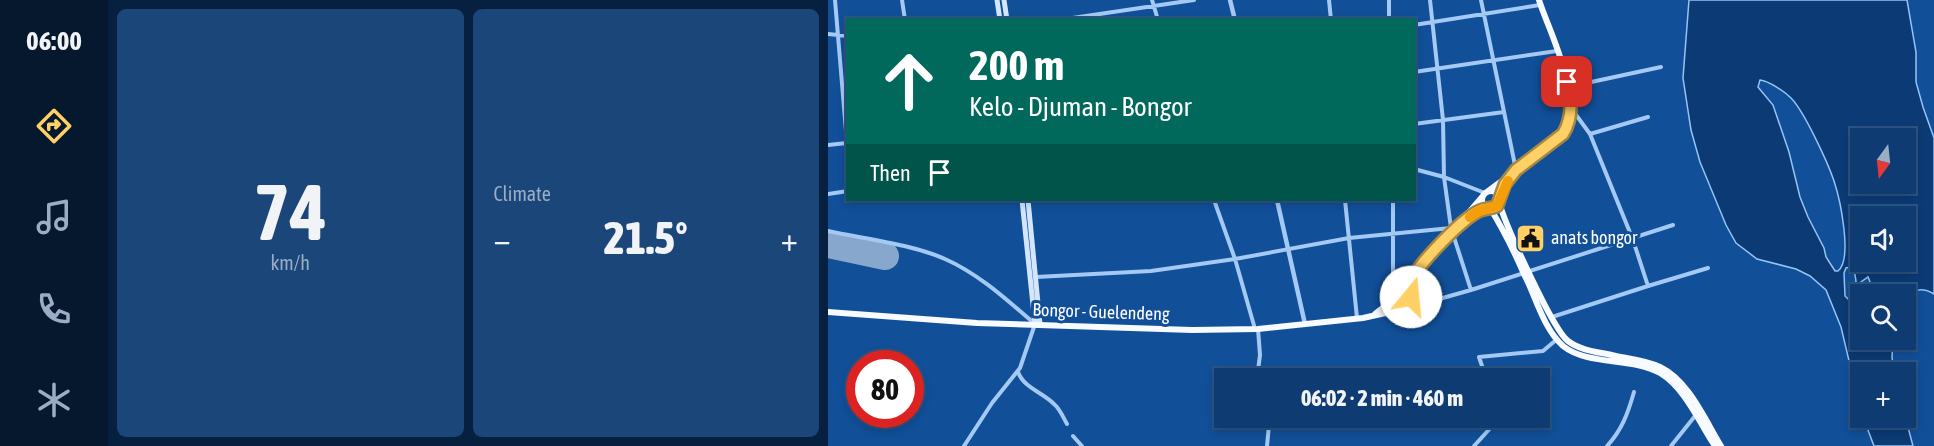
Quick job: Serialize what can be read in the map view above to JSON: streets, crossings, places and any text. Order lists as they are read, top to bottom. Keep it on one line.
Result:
{"streets":{"highway":["Bongor - Guelendeng"]},"places":{"public building":["anats bongor"]},"north":"bottom","page":{"tabs":"06:00","tile":[["74","km/h"],"Climate"],"turn":["200 m","Kelo - Djuman - Bongor"],"map_buttons":"+","then":"Then","heat":["−","21.5°","+"],"limit":"80","trip":"06:02 · 2 min · 460 m"}}
